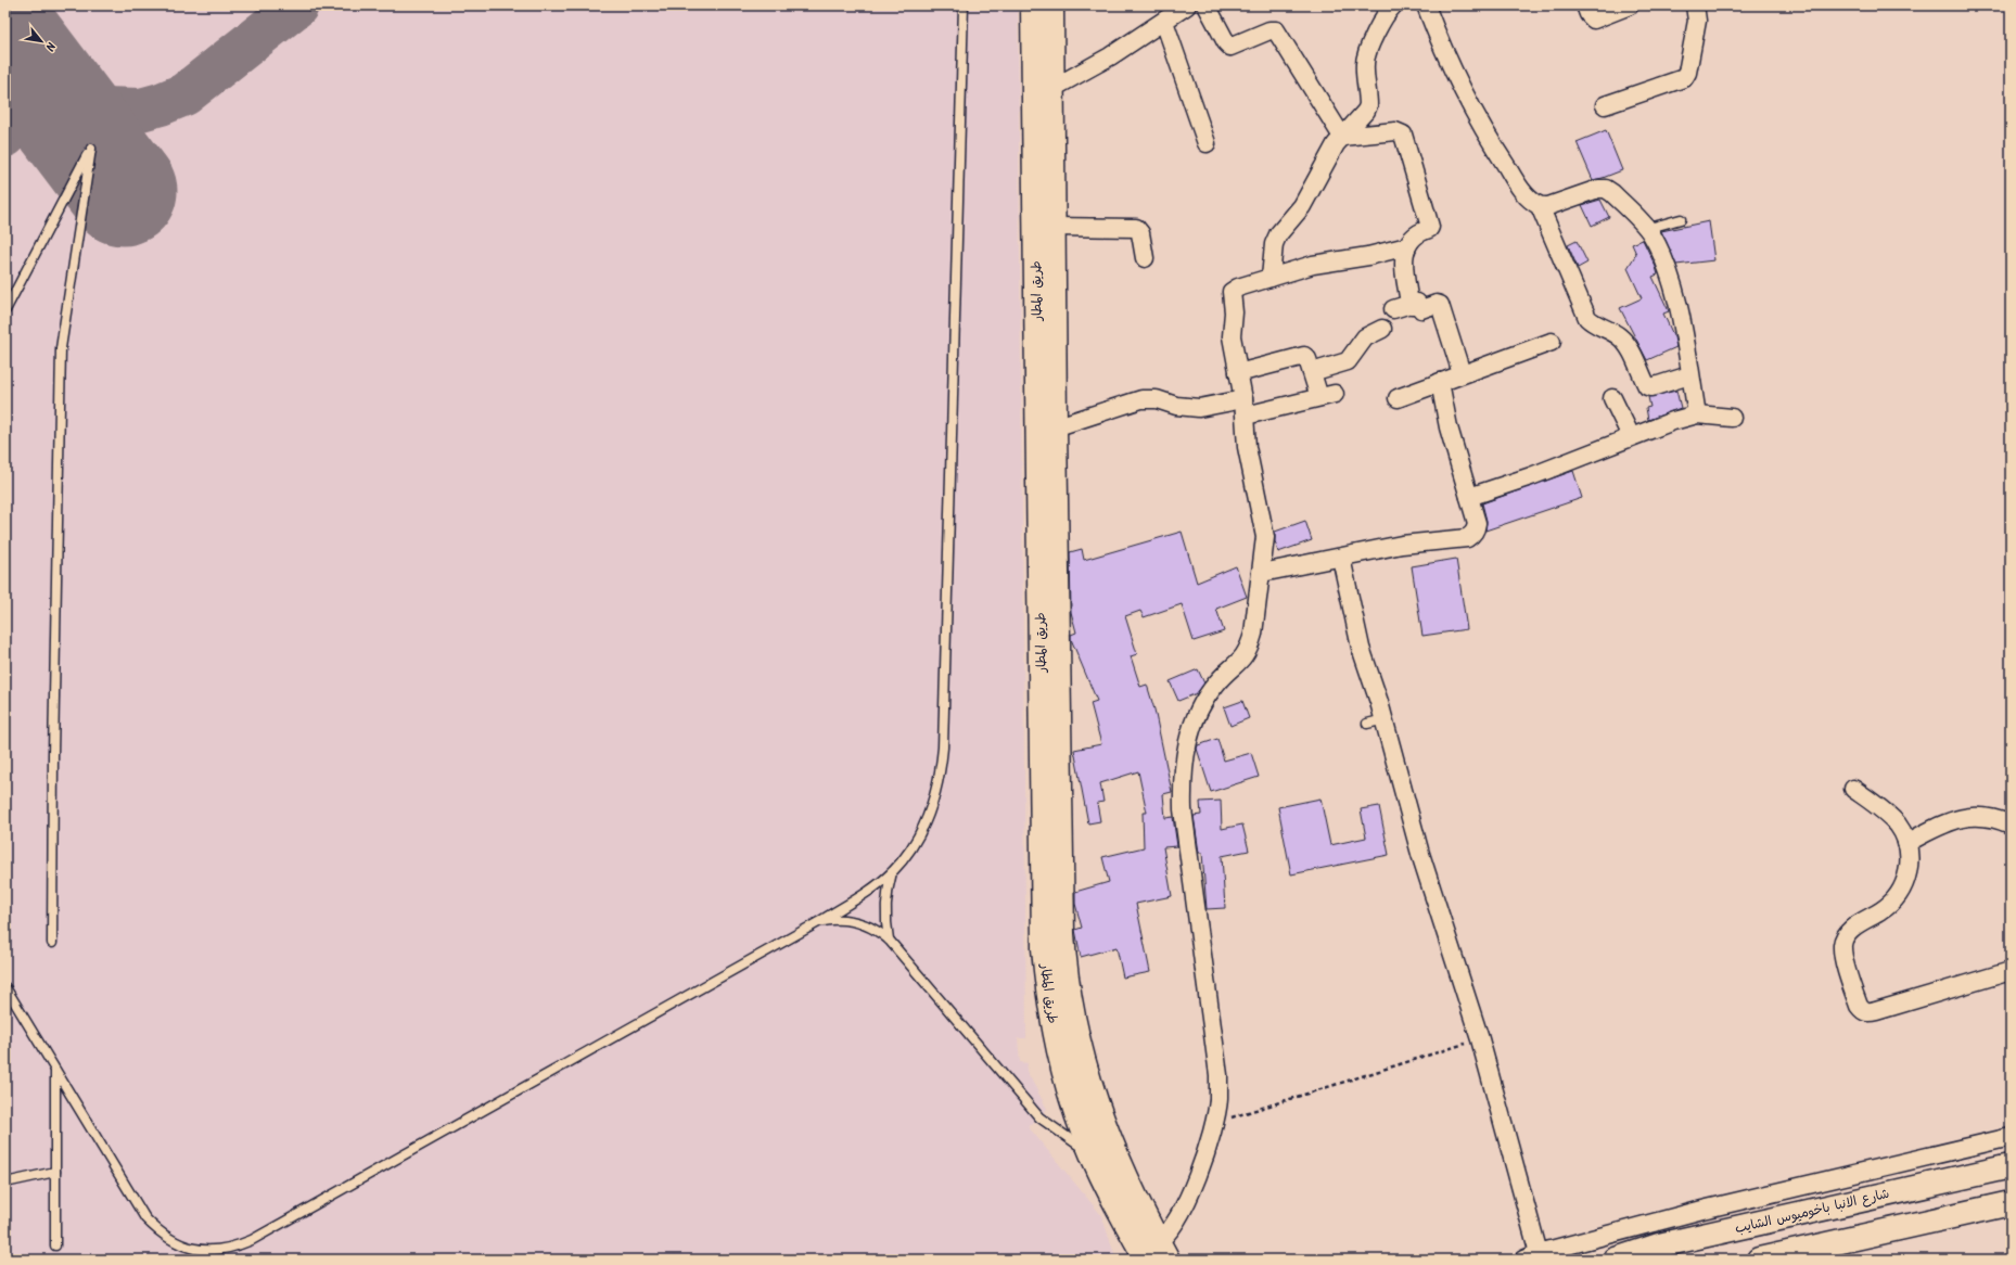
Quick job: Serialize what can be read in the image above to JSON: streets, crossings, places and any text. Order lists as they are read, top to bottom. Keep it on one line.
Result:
{"streets":{"main road":["طريق المطار","شارع الانبا باخوميوس الشايب"]},"north":"bottom right"}
